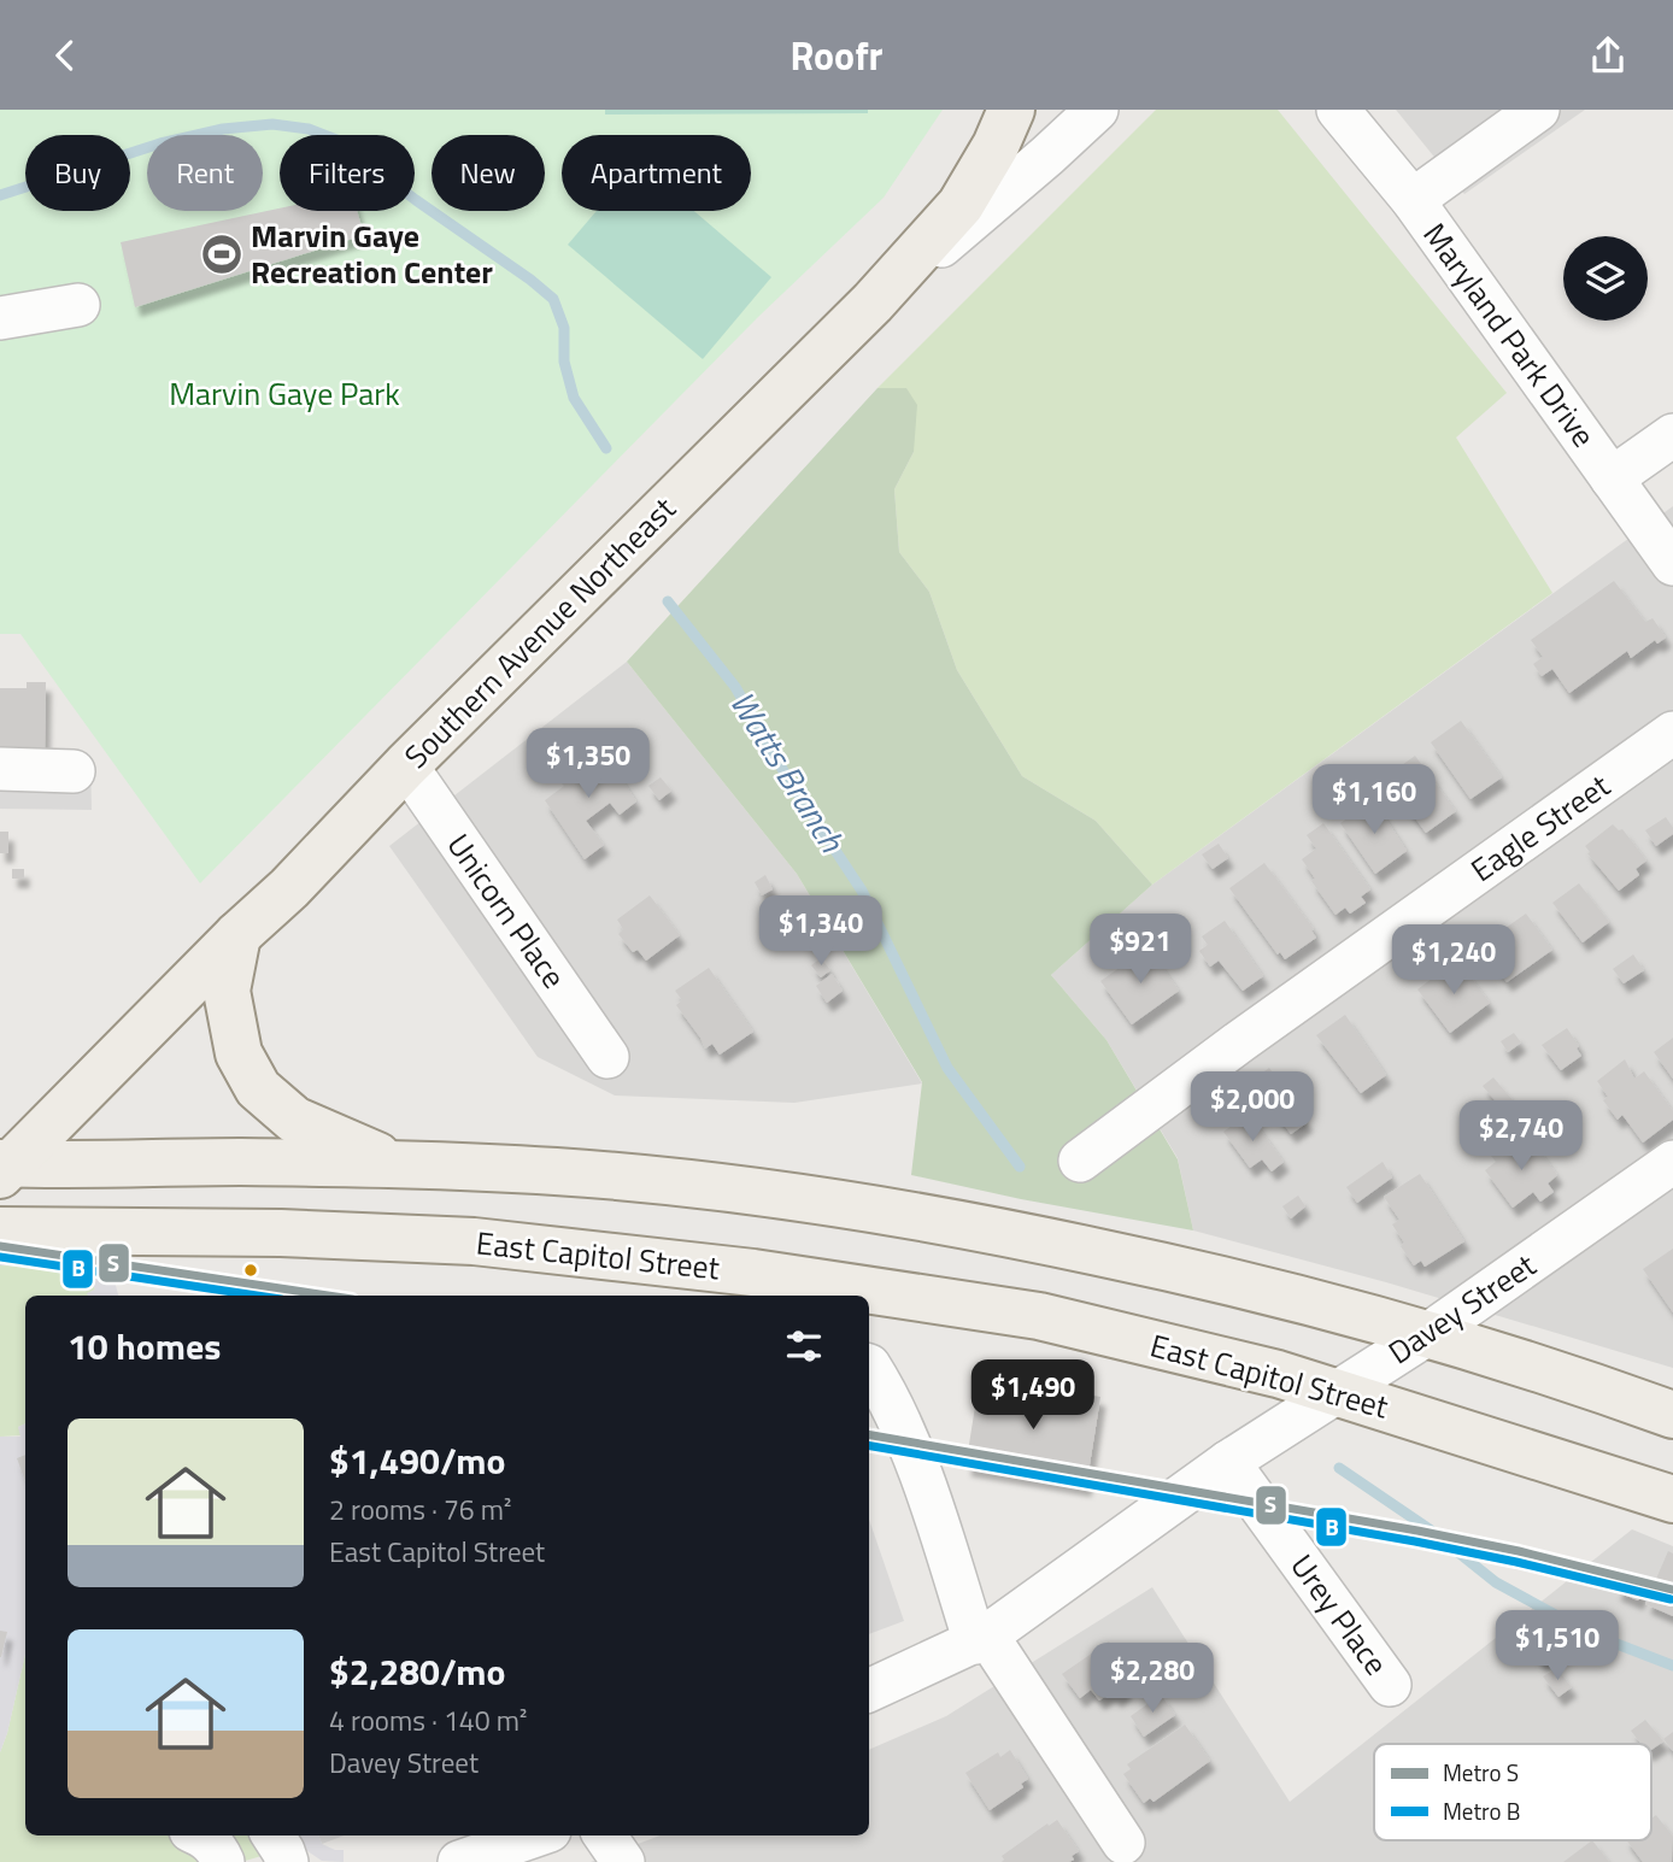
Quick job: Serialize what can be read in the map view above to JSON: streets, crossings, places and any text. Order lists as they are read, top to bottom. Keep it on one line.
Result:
{"streets":{"main road":["Southern Avenue Northeast","East Capitol Street"],"street":["Maryland Park Drive","Eagle Street","Unicorn Place","Davey Street","Urey Place"]},"crossings":[["Southern Avenue Northeast","Unicorn Place"],["East Capitol Street","Davey Street"],["Davey Street","Urey Place"]],"water":["Watts Branch"],"parks":["Marvin Gaye Park"],"places":{"sports":["Marvin Gaye Recreation Center"]},"lines":["metro line S","metro line B"],"legend":["Metro S","Metro B"],"page":{"header":"Roofr","chip":["Buy","Rent","Filters","New","Apartment"],"price":["$1,350","$1,160","$1,340","$921","$1,240","$2,000","$2,740","$1,490","$1,510","$2,280"],"heading":"10 homes","list":[{"name":"$1,490/mo","note":"2 rooms · 76 m² · East Capitol Street"},{"name":"$2,280/mo","note":"4 rooms · 140 m² · Davey Street"}]}}
